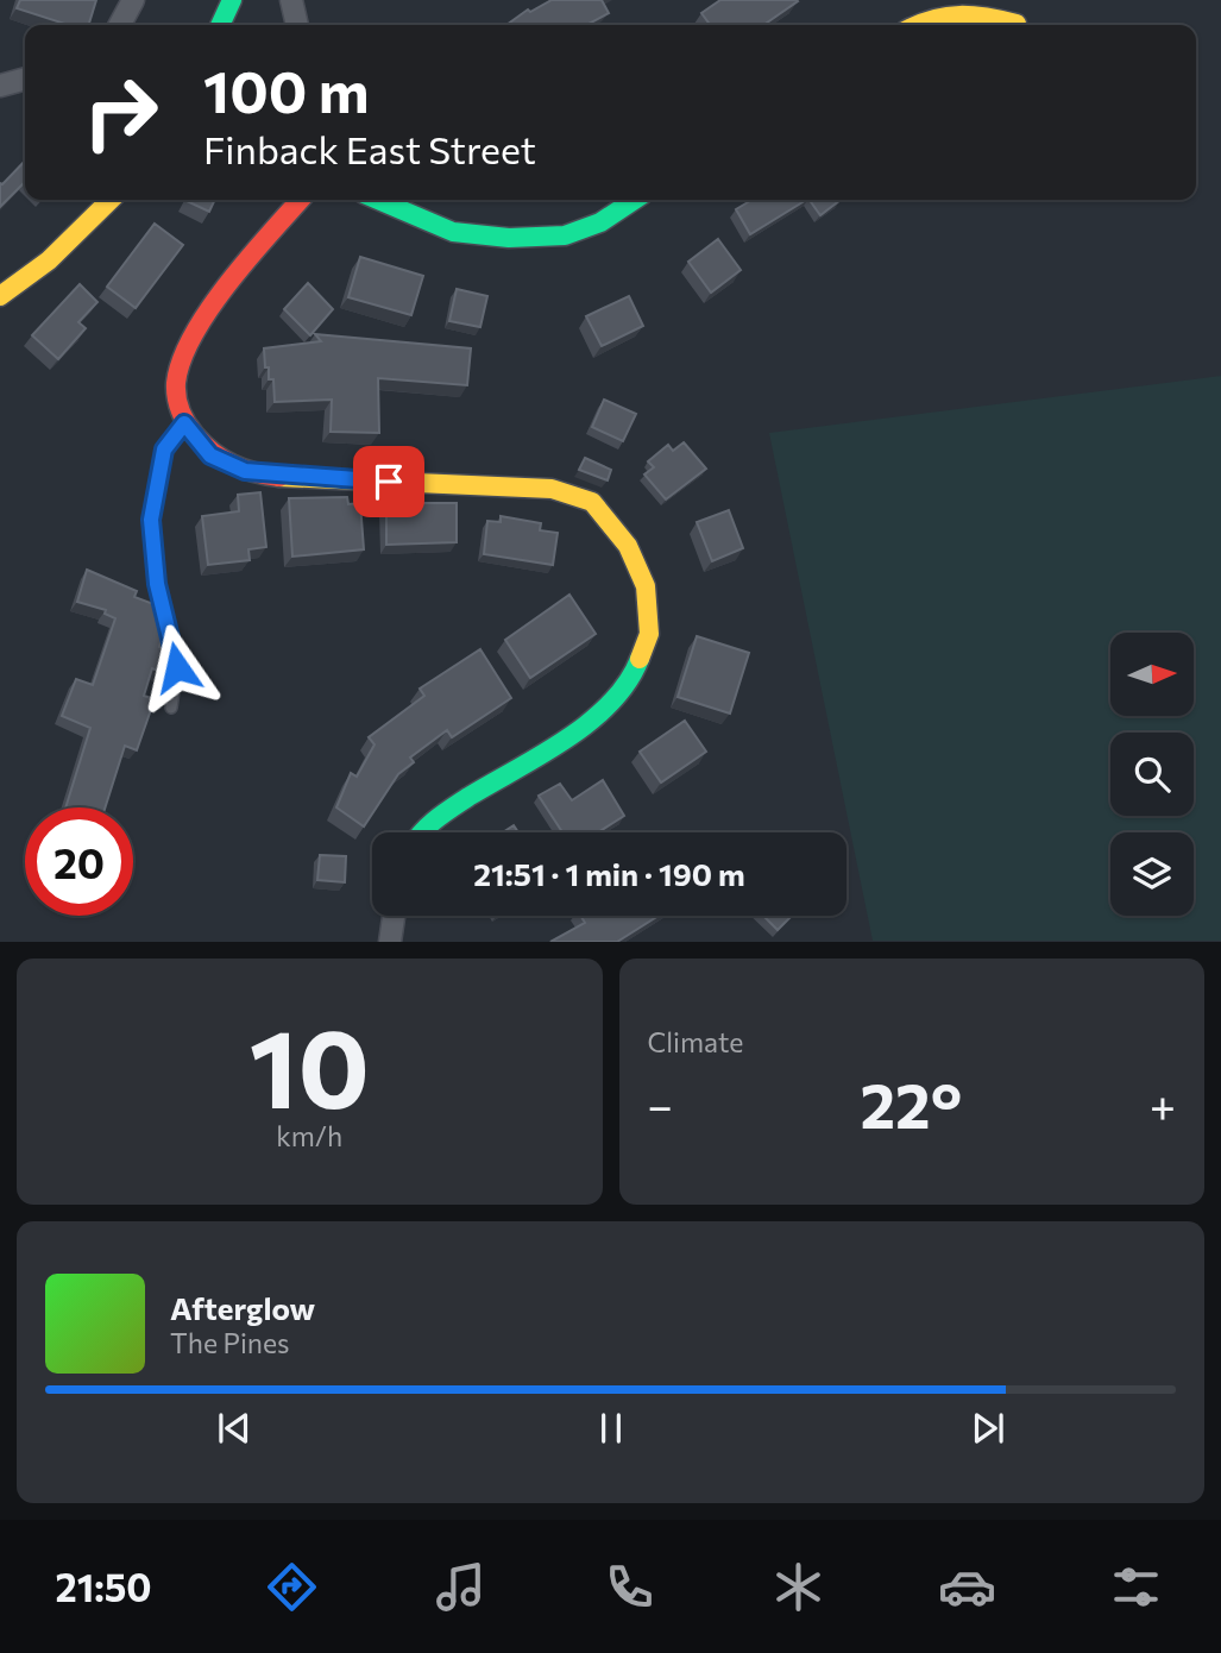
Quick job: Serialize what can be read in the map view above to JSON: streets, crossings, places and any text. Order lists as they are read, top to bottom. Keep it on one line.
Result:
{"north":"right","page":{"turn":["100 m","Finback East Street"],"limit":"20","trip":"21:51 · 1 min · 190 m","tile":[["10","km/h"],"Climate"],"heat":["−","22°","+"],"song":["Afterglow","The Pines"],"tabs":"21:50"}}
